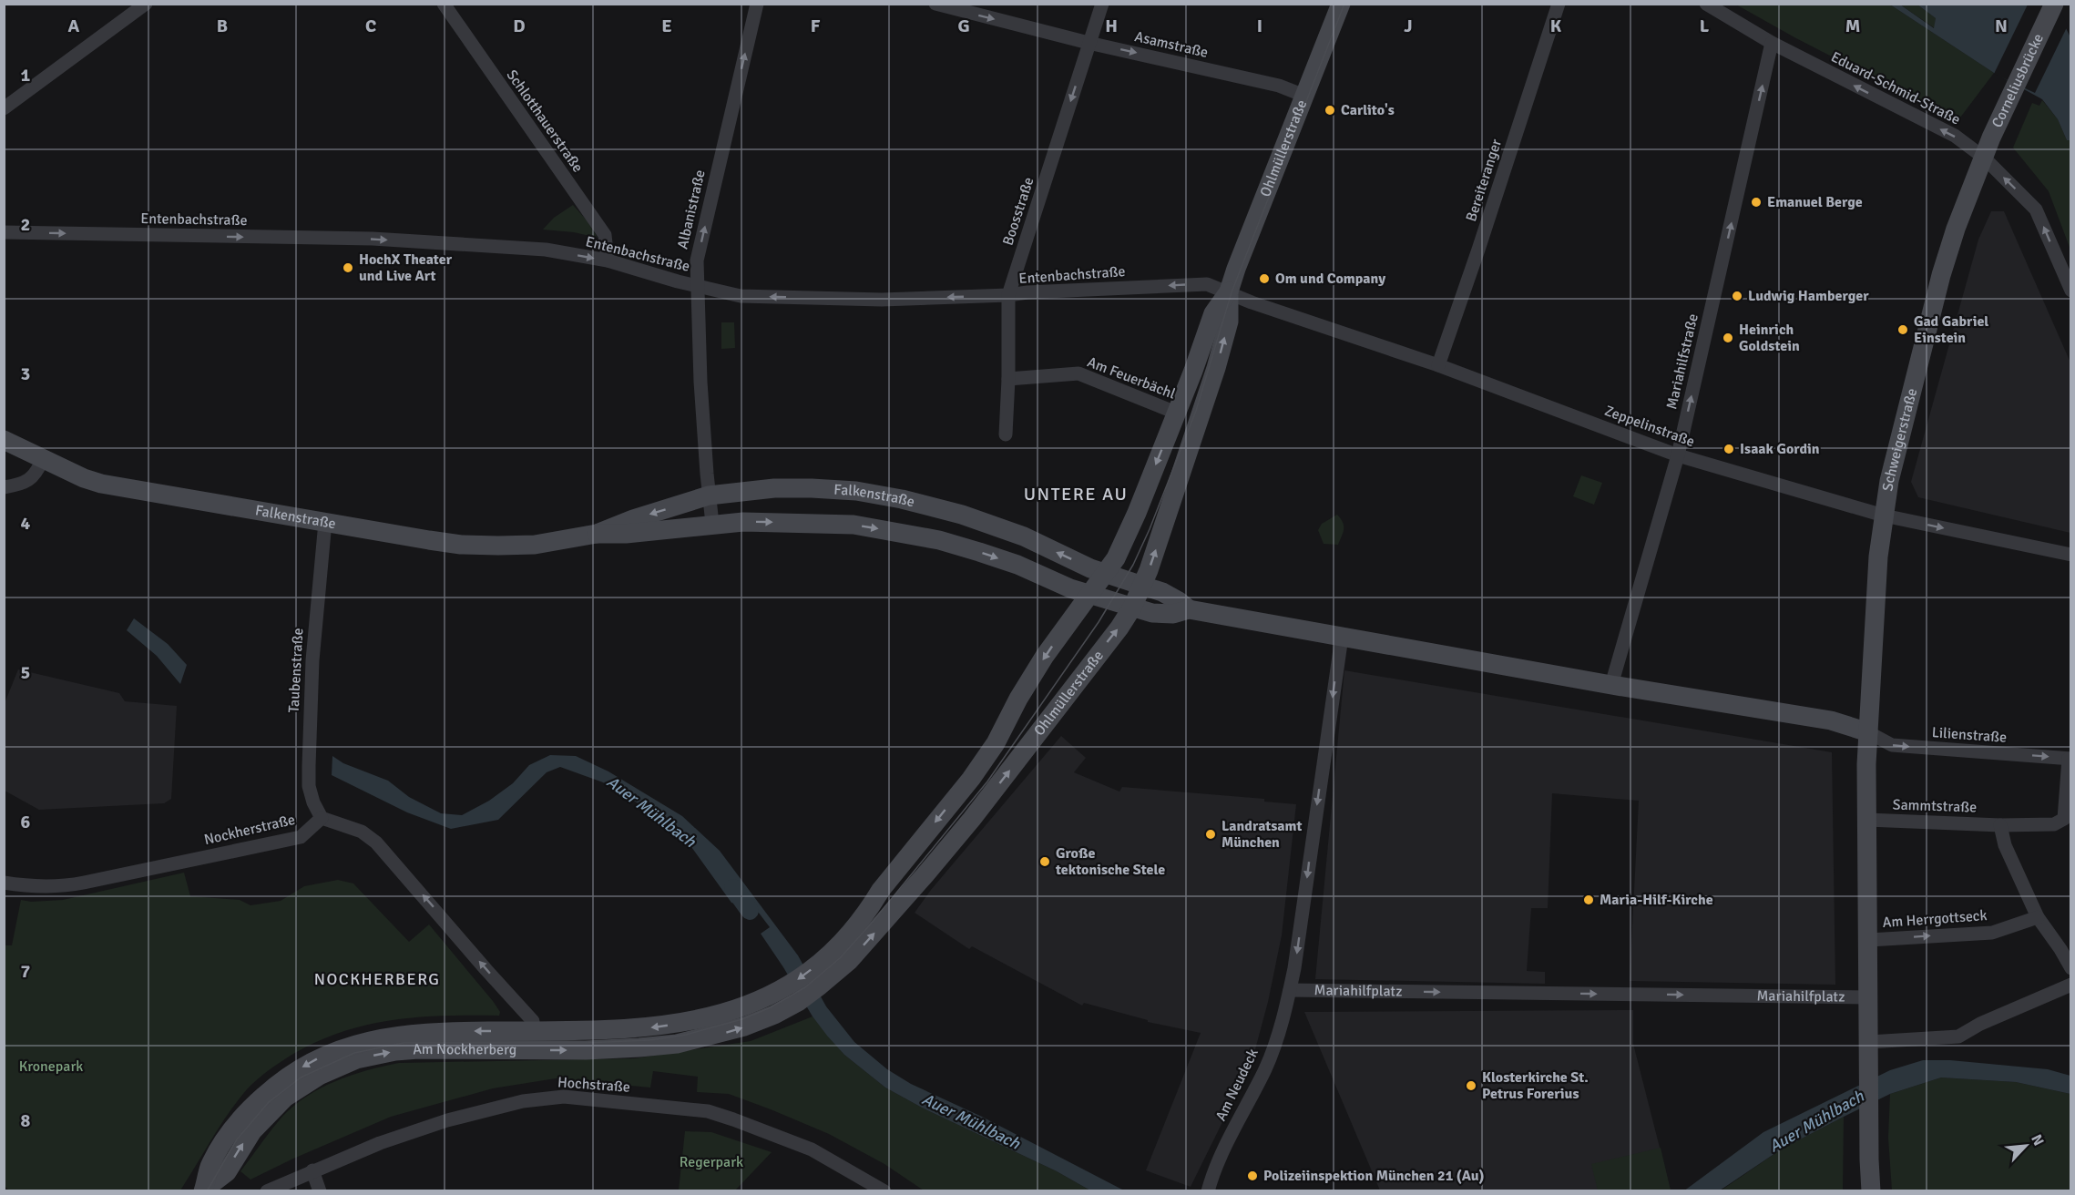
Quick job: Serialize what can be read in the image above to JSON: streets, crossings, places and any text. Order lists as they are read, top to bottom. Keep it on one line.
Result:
{"streets":{"street":["Asamstraße","Corneliusbrücke","Eduard-Schmid-Straße","Schlotthauerstraße","Ohlmüllerstraße","Bereiteranger","Albanistraße","Boosstraße","Entenbachstraße","Mariahilfstraße","Am Feuerbächl","Zeppelinstraße","Schweigerstraße","Falkenstraße","Taubenstraße","Lilienstraße","Sammtstraße","Nockherstraße","Am Herrgottseck","Mariahilfplatz","Am Nockherberg","Hochstraße","Am Neudeck"]},"crossings":[["Asamstraße","Ohlmüllerstraße"],["Asamstraße","Boosstraße"],["Corneliusbrücke","Eduard-Schmid-Straße"],["Corneliusbrücke","Schweigerstraße"],["Eduard-Schmid-Straße","Mariahilfstraße"],["Eduard-Schmid-Straße","Schweigerstraße"],["Schlotthauerstraße","Entenbachstraße"],["Ohlmüllerstraße","Entenbachstraße"],["Ohlmüllerstraße","Am Feuerbächl"],["Ohlmüllerstraße","Zeppelinstraße"],["Ohlmüllerstraße","Falkenstraße"],["Ohlmüllerstraße","Am Nockherberg"],["Bereiteranger","Zeppelinstraße"],["Albanistraße","Entenbachstraße"],["Albanistraße","Falkenstraße"],["Boosstraße","Entenbachstraße"],["Boosstraße","Am Feuerbächl"],["Entenbachstraße","Zeppelinstraße"],["Mariahilfstraße","Zeppelinstraße"],["Zeppelinstraße","Schweigerstraße"],["Schweigerstraße","Lilienstraße"],["Falkenstraße","Taubenstraße"],["Taubenstraße","Nockherstraße"],["Lilienstraße","Sammtstraße"],["Mariahilfplatz","Am Neudeck"]],"one_way":["Asamstraße","Eduard-Schmid-Straße","Albanistraße","Boosstraße","Mariahilfstraße","Lilienstraße","Mariahilfplatz"],"districts":["UNTERE AU","NOCKHERBERG"],"water":["Auer Mühlbach"],"parks":["Kronepark","Regerpark"],"places":["Carlito's","Emanuel Berge","HochX Theater und Live Art","Om und Company","Ludwig Hamberger","Gad Gabriel Einstein","Heinrich Goldstein","Isaak Gordin","Landratsamt München","Große tektonische Stele","Maria-Hilf-Kirche","Klosterkirche St. Petrus Forerius","Polizeiinspektion München 21 (Au)"],"north":"top right","grid":{"columns":["A","B","C","D","E","F","G","H","I","J","K","L","M","N"],"rows":["1","2","3","4","5","6","7","8"]}}
